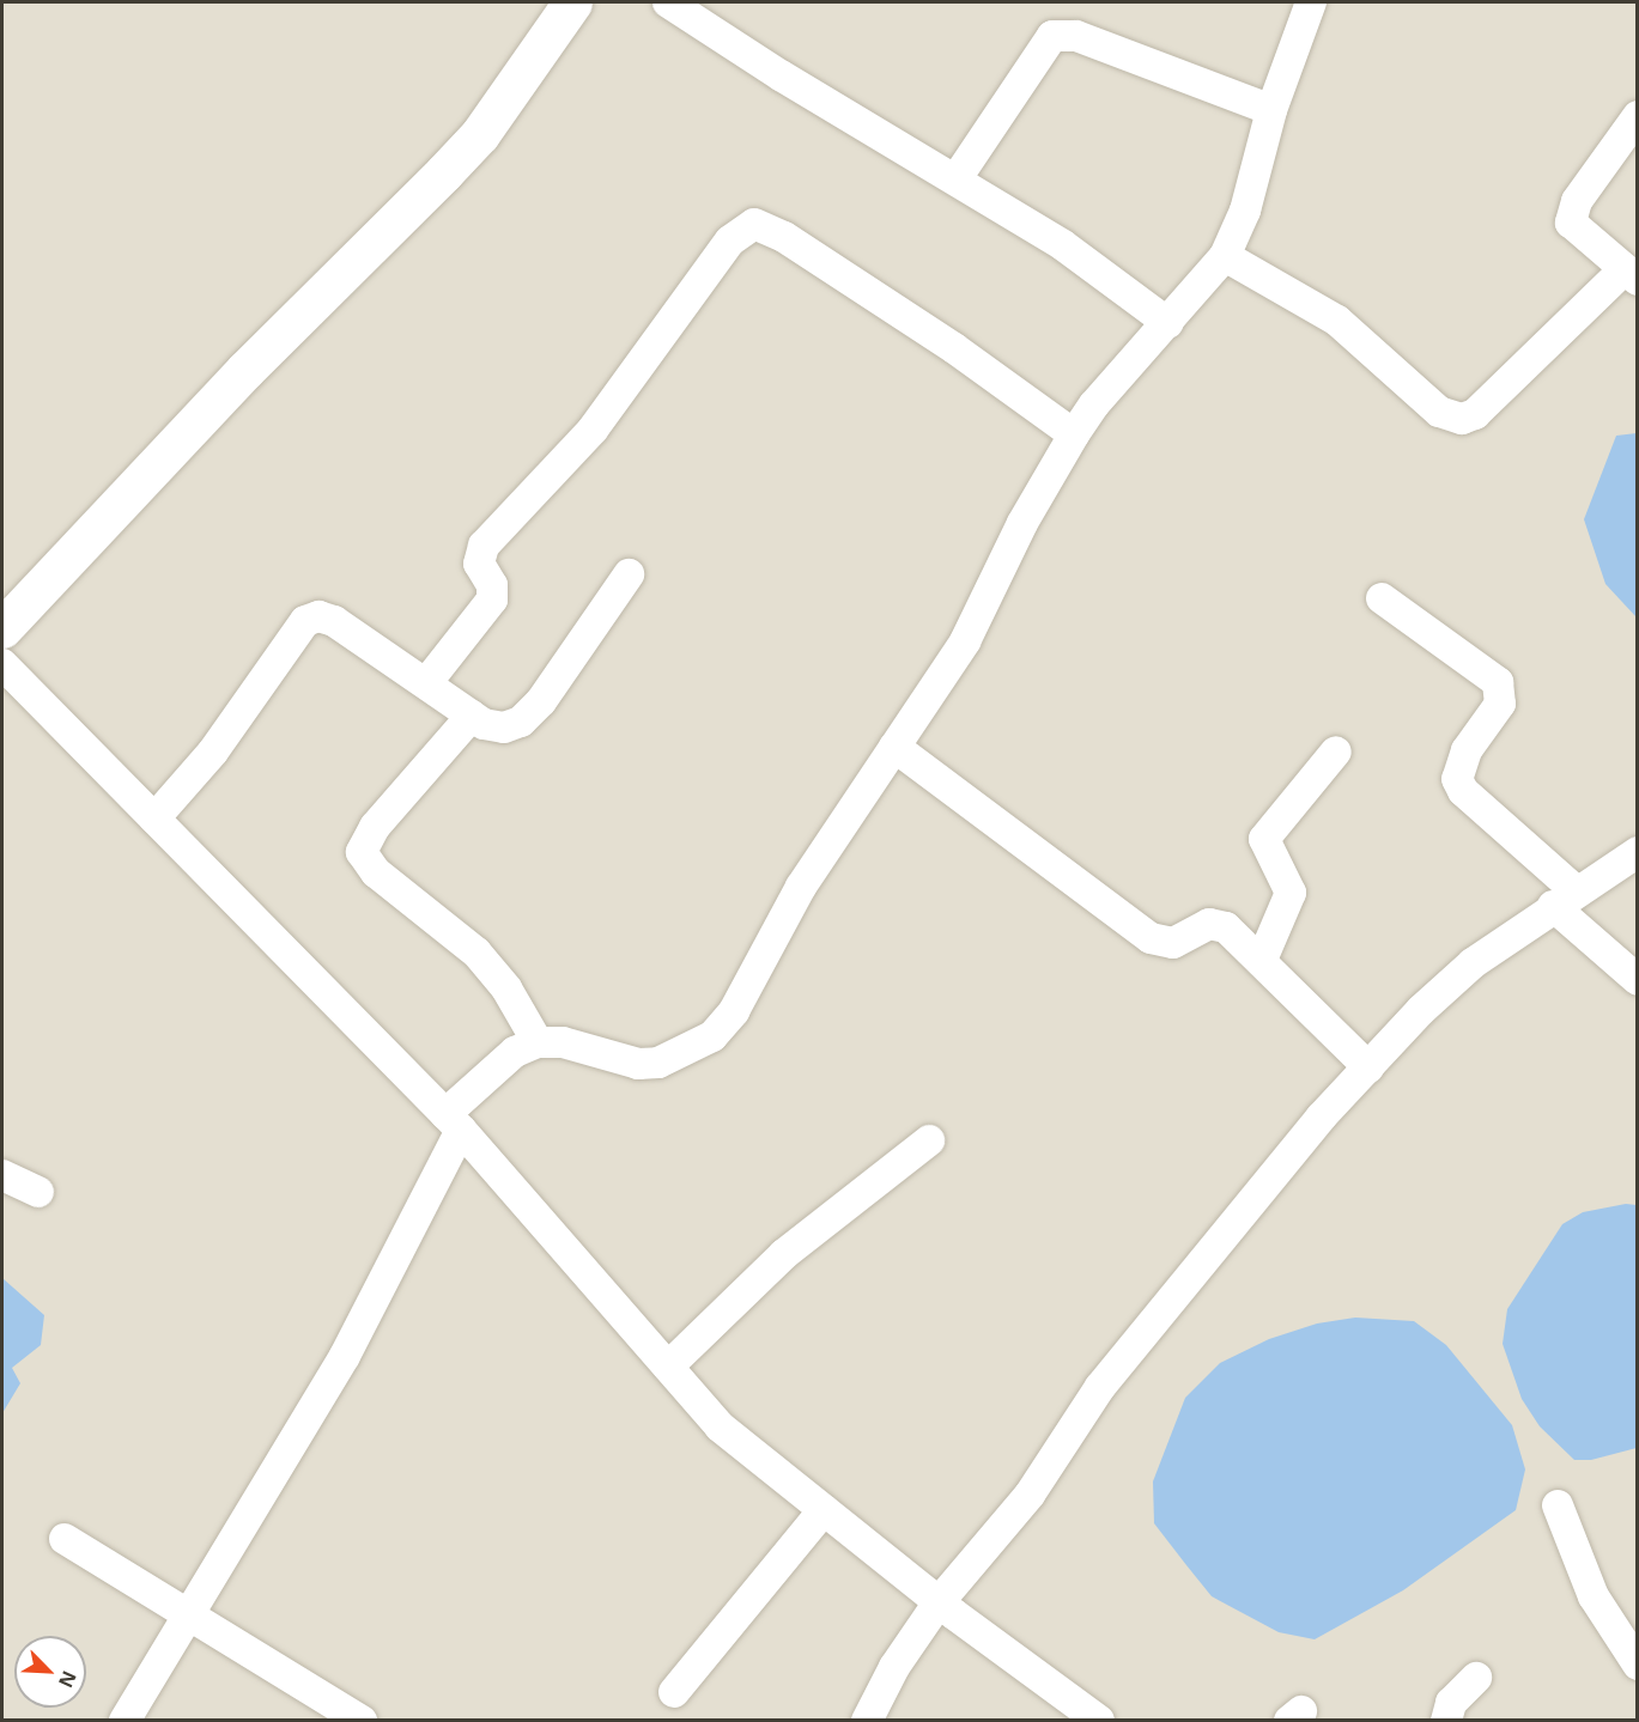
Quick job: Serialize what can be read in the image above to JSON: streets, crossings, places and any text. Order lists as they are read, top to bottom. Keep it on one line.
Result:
{"north":"bottom right"}
